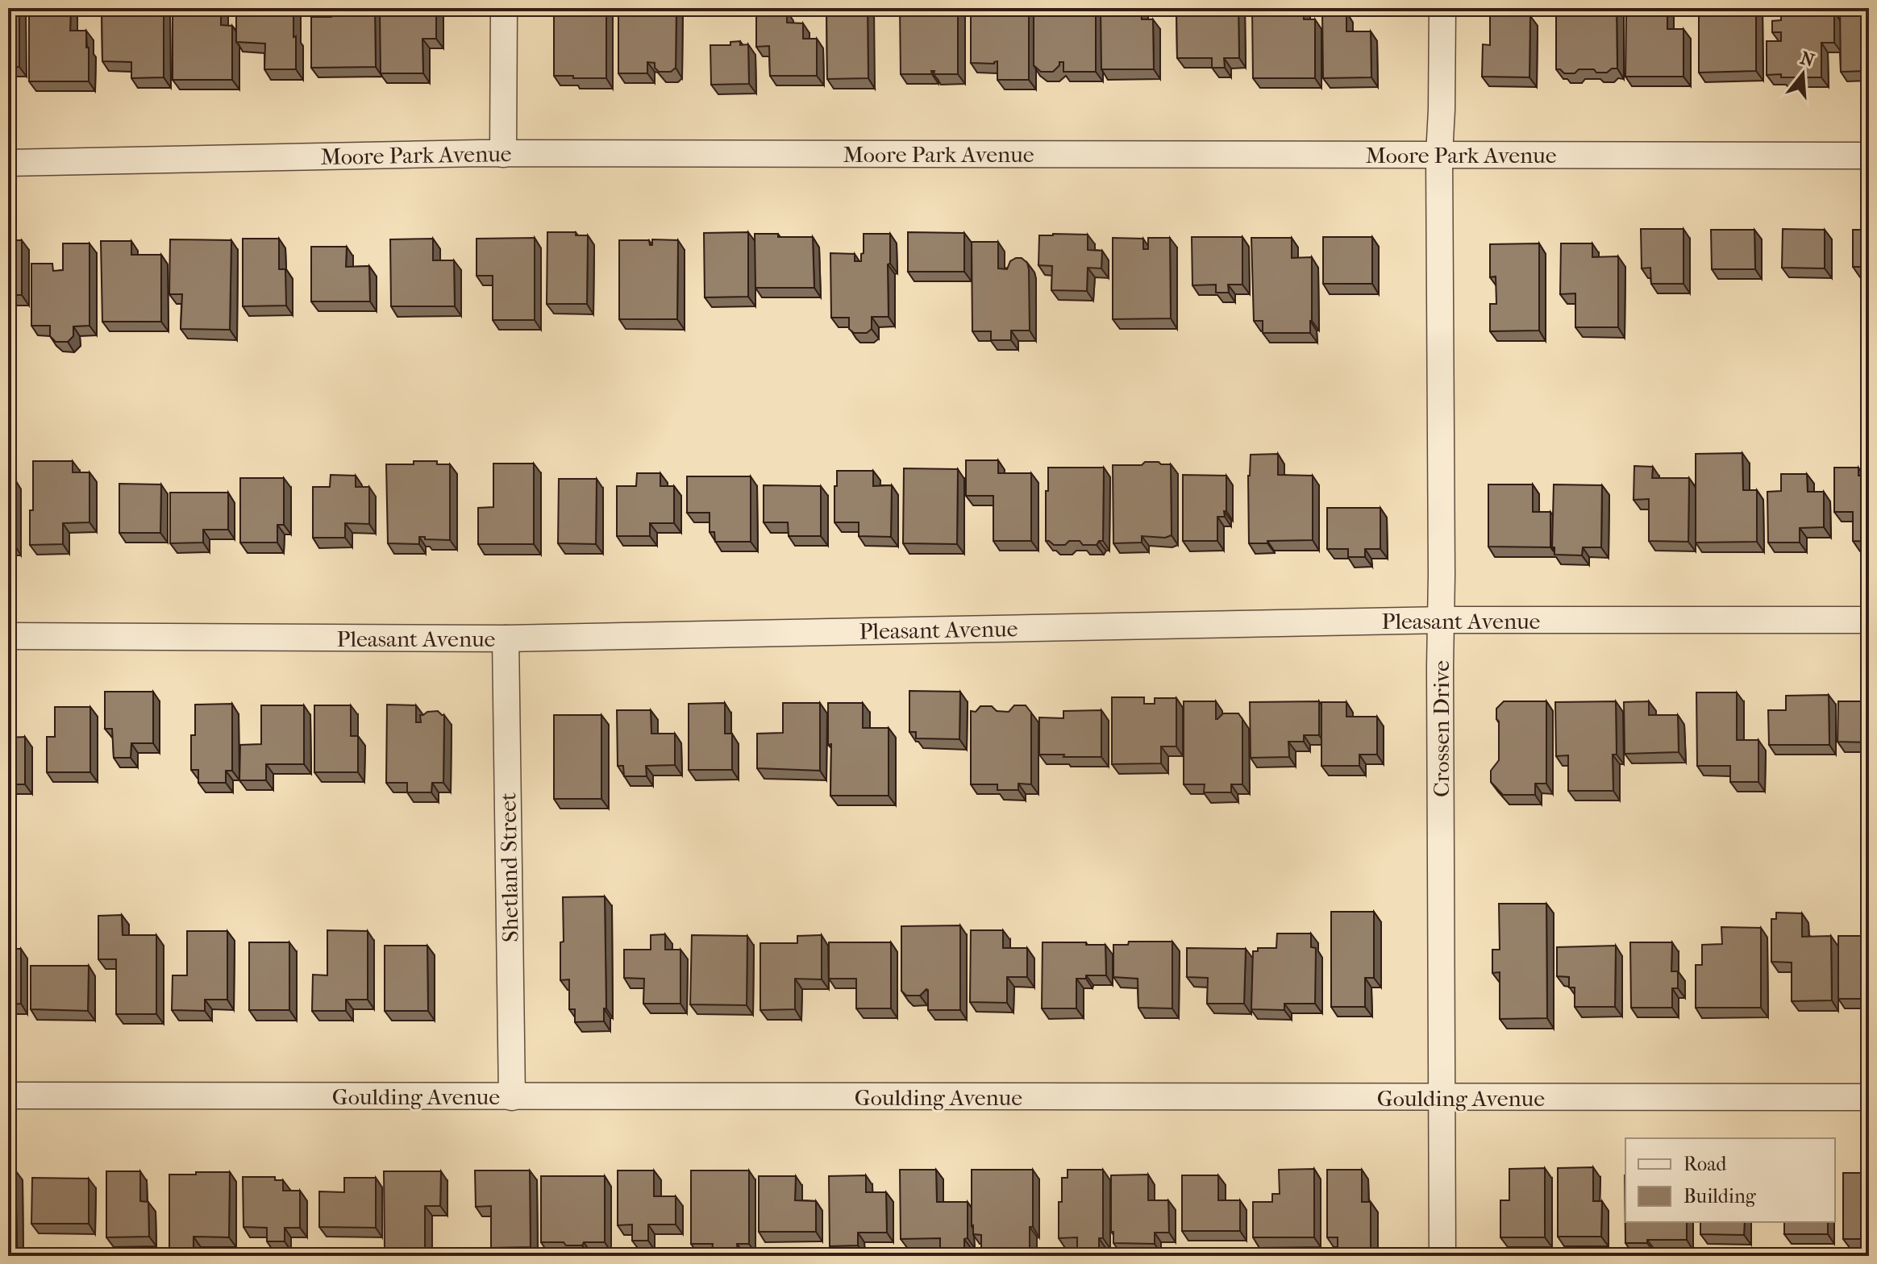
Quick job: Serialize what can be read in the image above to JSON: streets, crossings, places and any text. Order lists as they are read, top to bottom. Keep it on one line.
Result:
{"streets":{"street":["Moore Park Avenue","Pleasant Avenue","Crossen Drive","Shetland Street","Goulding Avenue"]},"crossings":[["Moore Park Avenue","Crossen Drive"],["Pleasant Avenue","Crossen Drive"],["Pleasant Avenue","Shetland Street"],["Crossen Drive","Goulding Avenue"],["Shetland Street","Goulding Avenue"]],"legend":["Road","Building"],"north":"top"}
